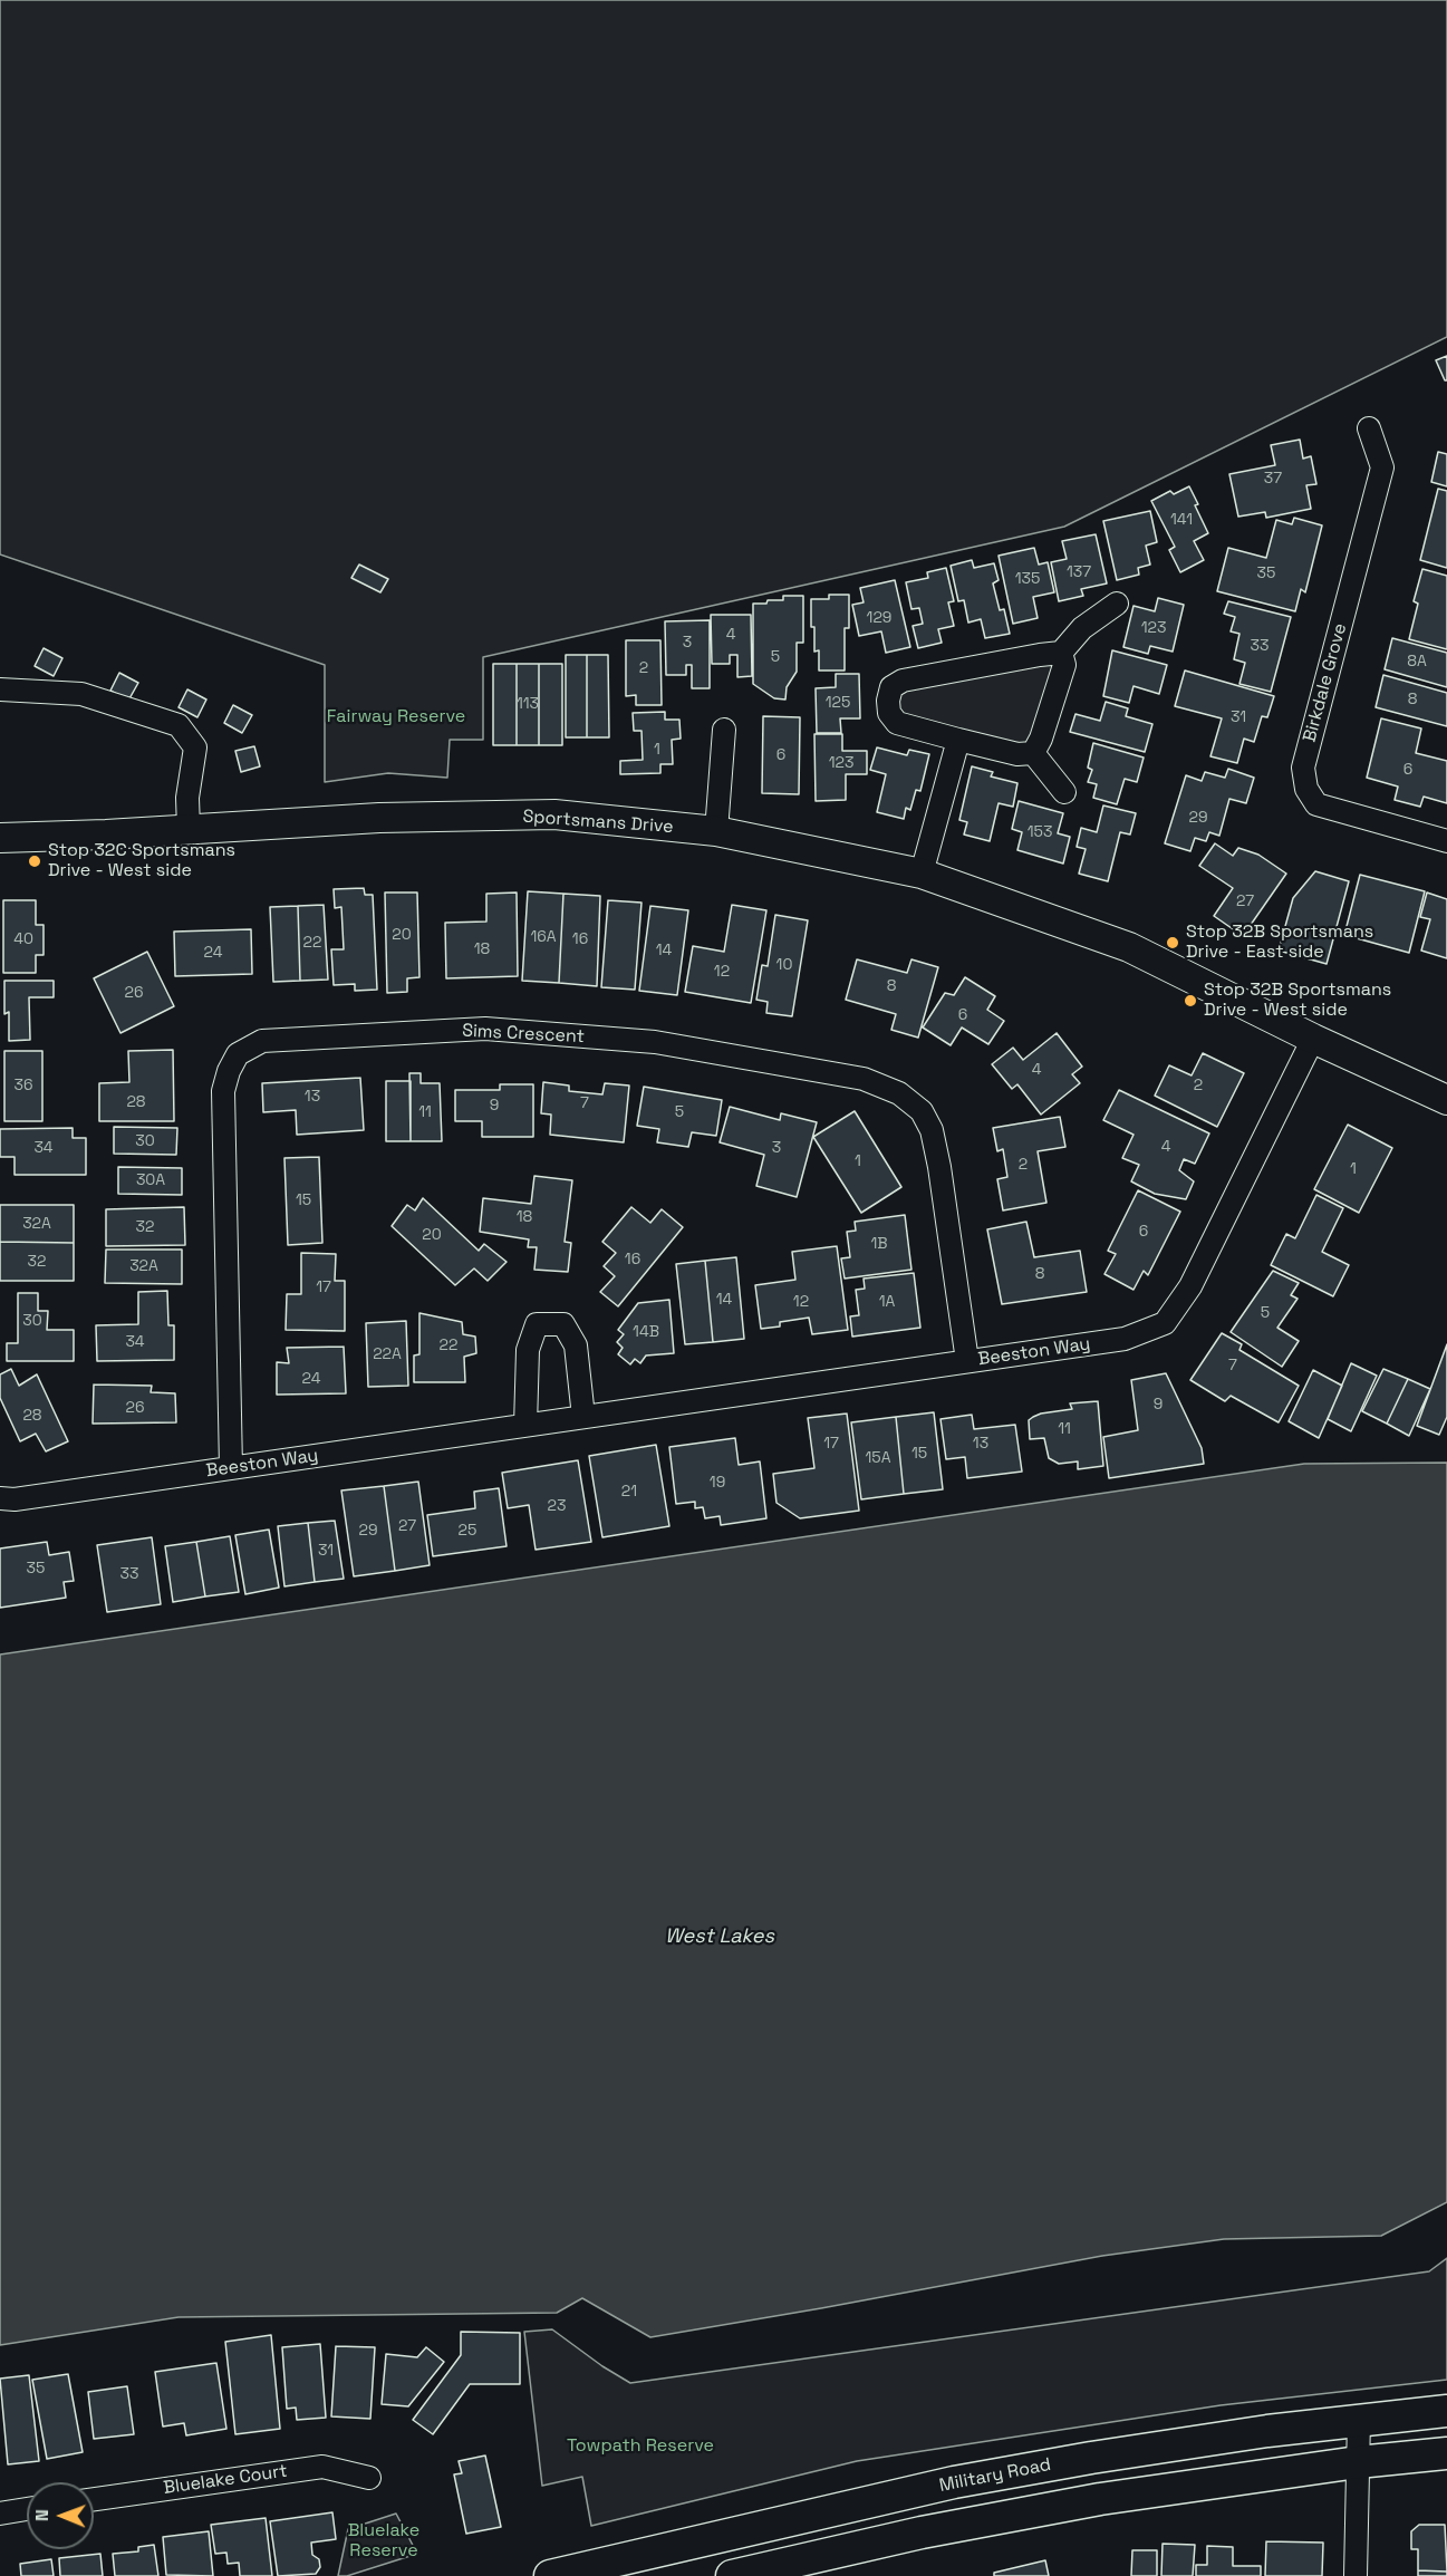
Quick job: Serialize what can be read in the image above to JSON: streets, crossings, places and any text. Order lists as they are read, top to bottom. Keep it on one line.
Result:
{"streets":{"main road":["Military Road"],"street":["Birkdale Grove","Sportsmans Drive","Sims Crescent","Beeston Way","Bluelake Court"]},"crossings":[["Sportsmans Drive","Beeston Way"],["Sims Crescent","Beeston Way"]],"water":["West Lakes"],"parks":["Fairway Reserve","Towpath Reserve","Bluelake Reserve"],"places":["Stop 32C Sportsmans Drive - West side","Stop 32B Sportsmans Drive - East side","Stop 32B Sportsmans Drive - West side"],"house_numbers":["37","141","137","35","135","129","123","4","3","33","5","8A","2","8","125","113","31","1","6","123","6","29","153","27","20","16A","40","16","22","18","14","24","10","12","8","26","6","4","36","2","13","28","7","9","11","5","30","4","34","3","1","2","1","30A","15","18","32A","32","6","20","1B","16","32","32A","8","17","14","12","1A","5","30","14B","34","22","22A","7","24","9","26","28","11","17","13","15","15A","19","21","23","27","29","25","31","35","33"],"north":"left"}
